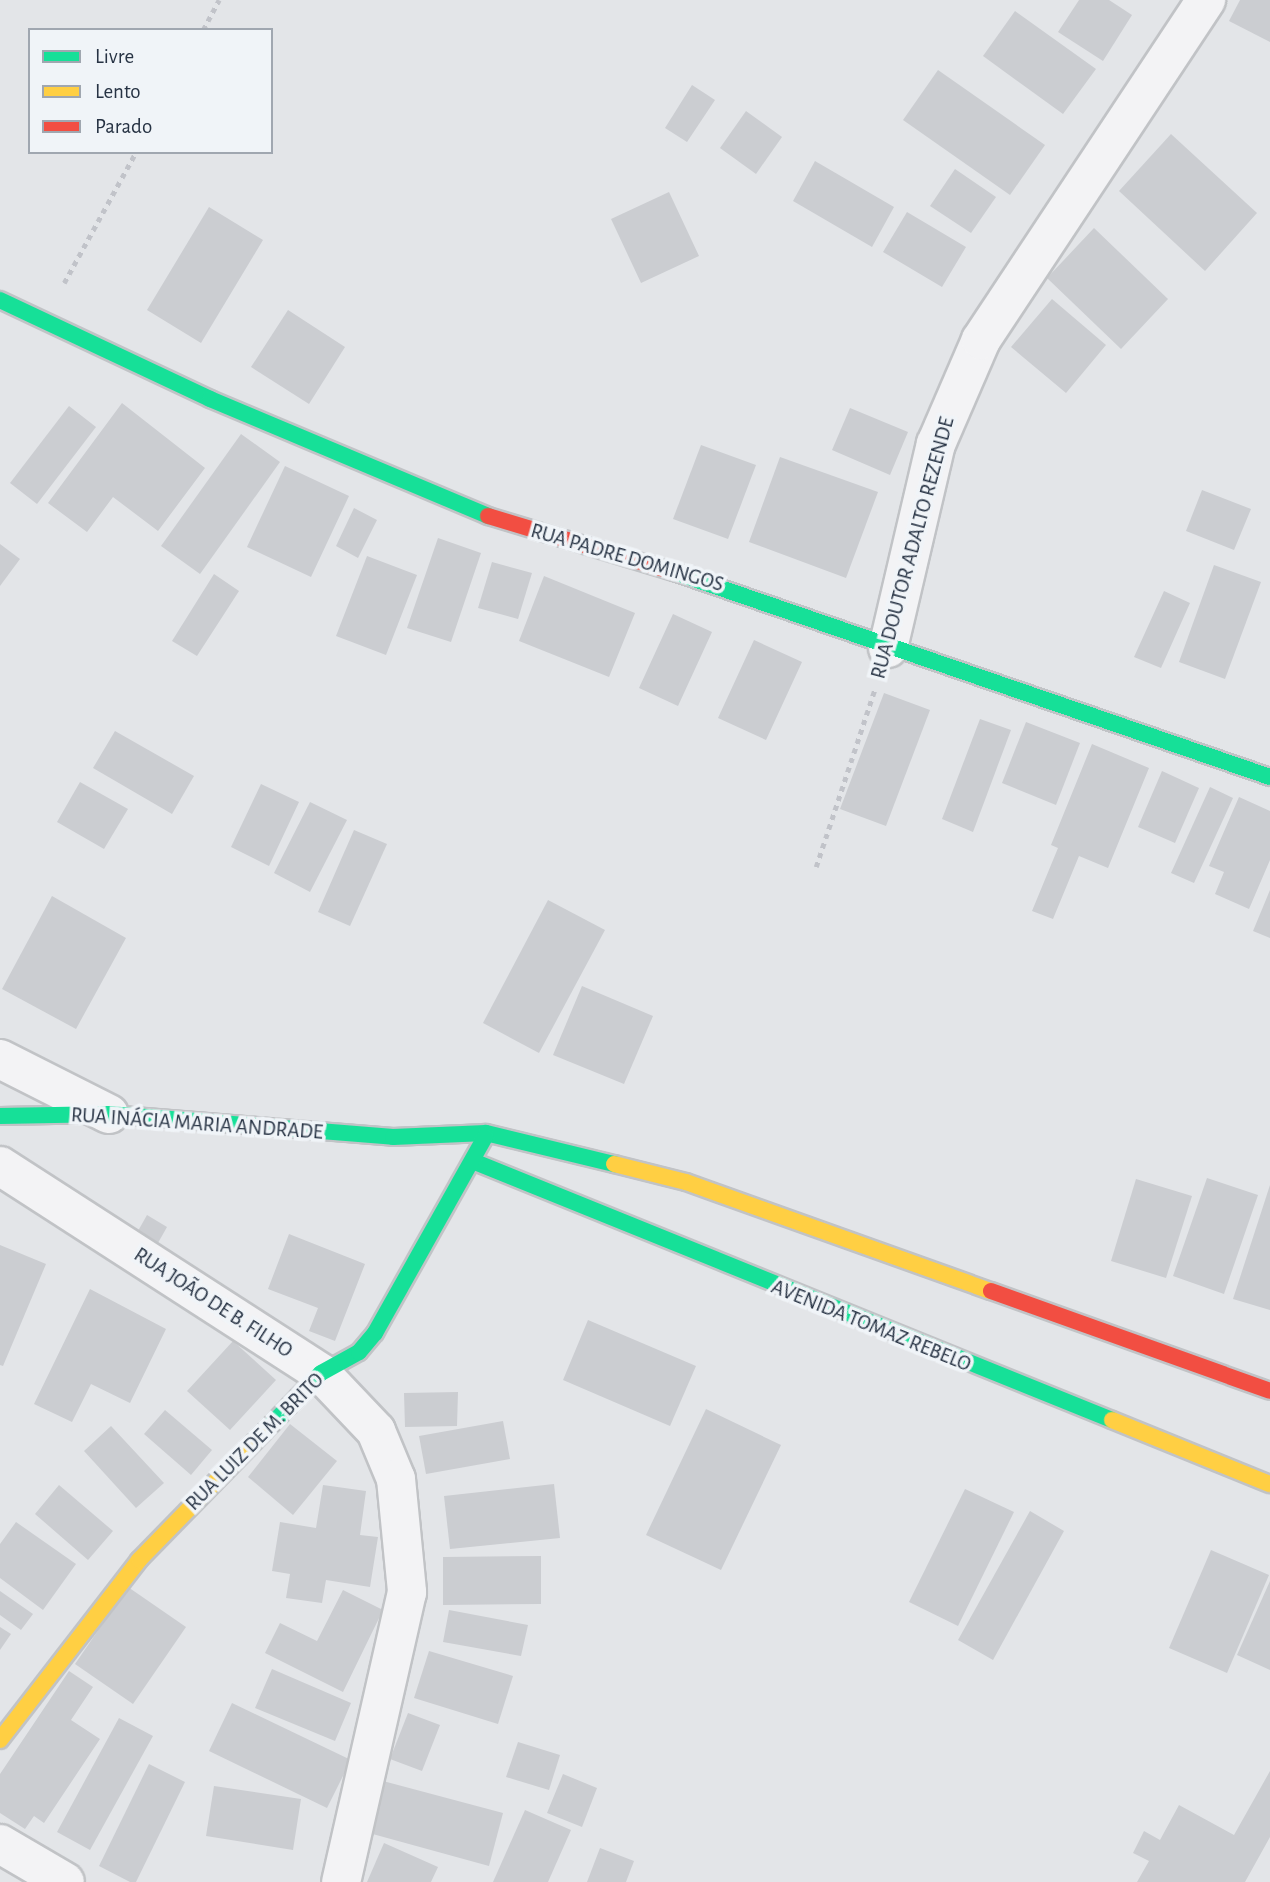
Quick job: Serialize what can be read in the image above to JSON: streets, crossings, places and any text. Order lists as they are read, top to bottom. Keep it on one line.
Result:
{"streets":{"street":["RUA DOUTOR ADALTO REZENDE","RUA PADRE DOMINGOS","RUA INÁCIA MARIA ANDRADE","RUA JOÃO DE B. FILHO","AVENIDA TOMAZ REBELO","RUA LUIZ DE M. BRITO"]},"crossings":[["RUA DOUTOR ADALTO REZENDE","RUA PADRE DOMINGOS"],["RUA INÁCIA MARIA ANDRADE","AVENIDA TOMAZ REBELO"],["RUA INÁCIA MARIA ANDRADE","RUA LUIZ DE M. BRITO"],["RUA JOÃO DE B. FILHO","RUA LUIZ DE M. BRITO"],["AVENIDA TOMAZ REBELO","RUA LUIZ DE M. BRITO"]],"legend":["Livre","Lento","Parado"]}
